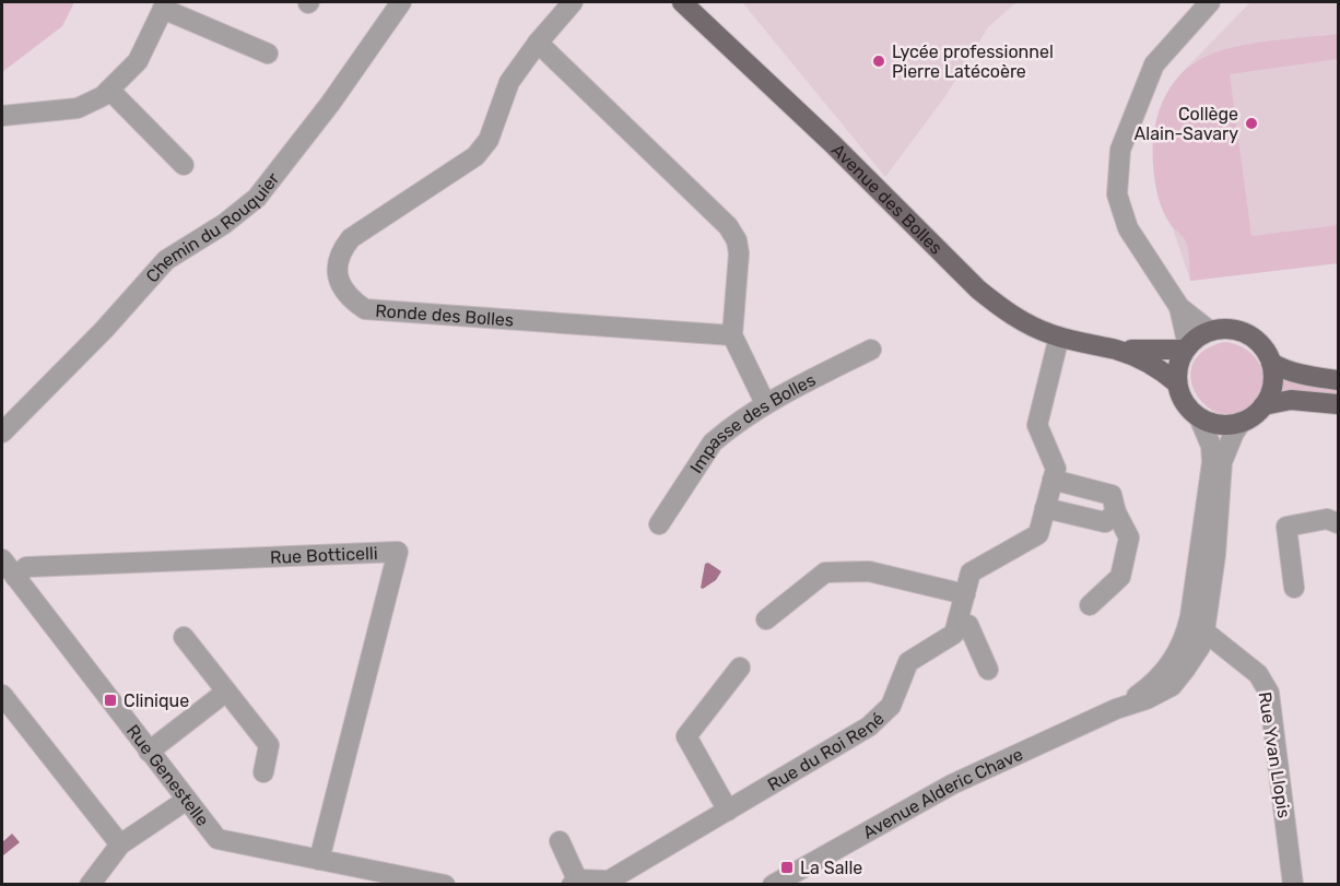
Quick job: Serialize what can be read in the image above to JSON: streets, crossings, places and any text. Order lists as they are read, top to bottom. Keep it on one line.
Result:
{"streets":{"main road":["Avenue des Bolles"],"street":["Chemin du Rouquier","Ronde des Bolles","Impasse des Bolles","Rue Botticelli","Rue du Roi René","Rue Yvan Llopis","Rue Genestelle","Avenue Alderic Chave"]},"crossings":[["Avenue des Bolles","Rue du Roi René"],["Avenue des Bolles","Avenue Alderic Chave"],["Rue Botticelli","Rue Genestelle"],["Rue Yvan Llopis","Avenue Alderic Chave"]],"places":{"other":["Lycée professionnel Pierre Latécoère","Collège Alain-Savary"],"transit":["Clinique","La Salle"]}}
